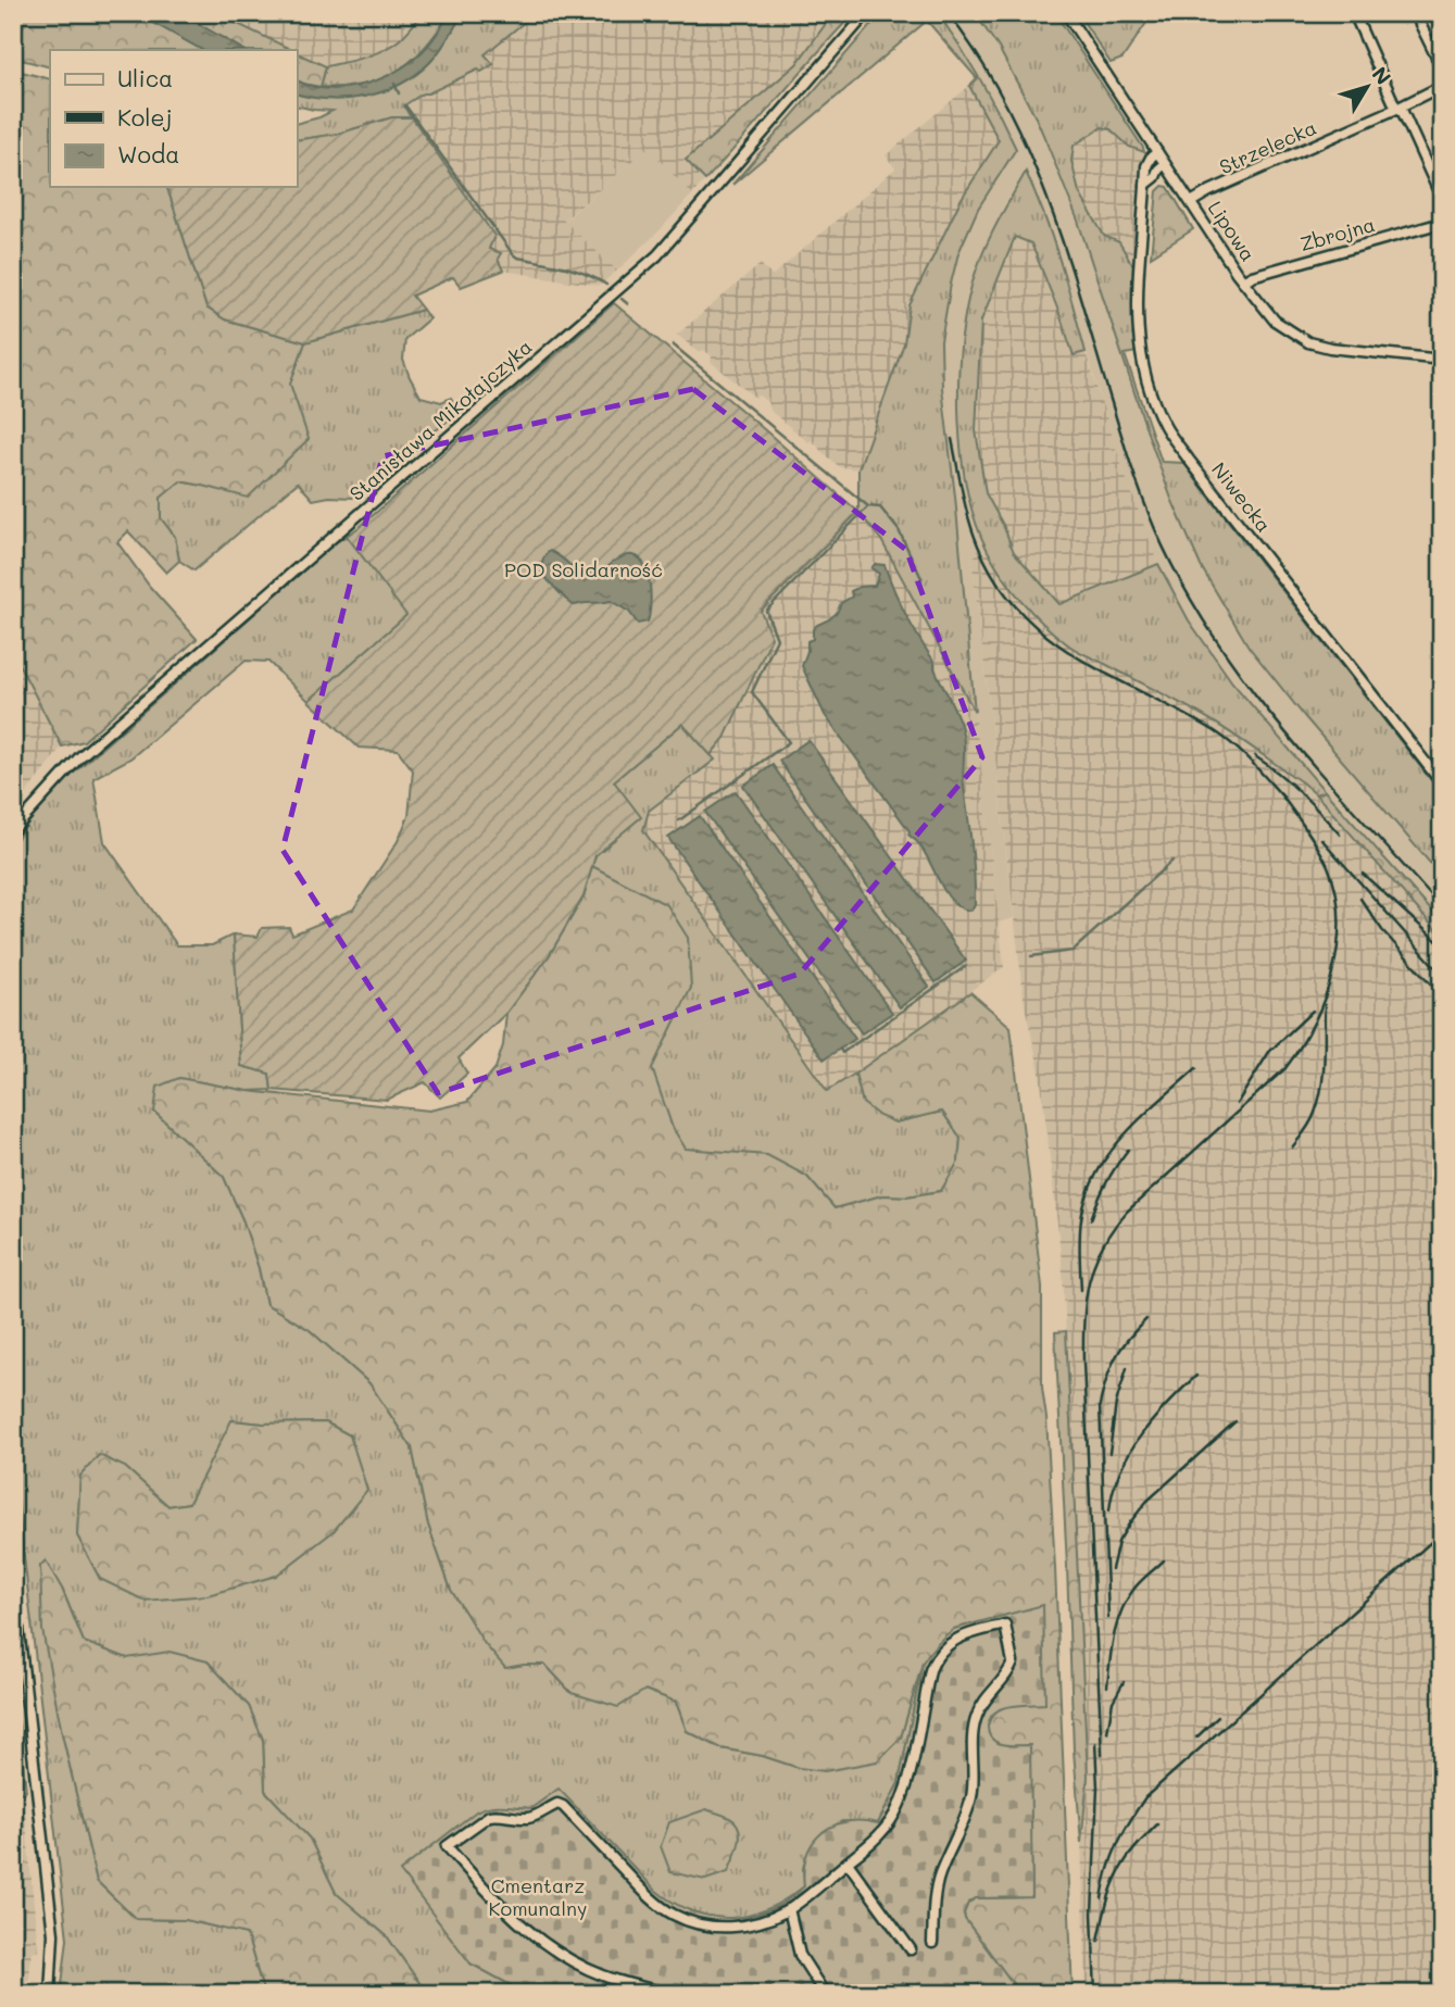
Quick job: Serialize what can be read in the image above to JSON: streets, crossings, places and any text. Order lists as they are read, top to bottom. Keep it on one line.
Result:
{"streets":{"street":["Strzelecka","Lipowa","Zbrojna","Stanisława Mikołajczyka","Niwecka"]},"crossings":[["Strzelecka","Lipowa"],["Lipowa","Zbrojna"],["Lipowa","Niwecka"]],"parks":["POD Solidarność","Cmentarz Komunalny"],"legend":["Ulica","Kolej","Woda"],"north":"top right"}
